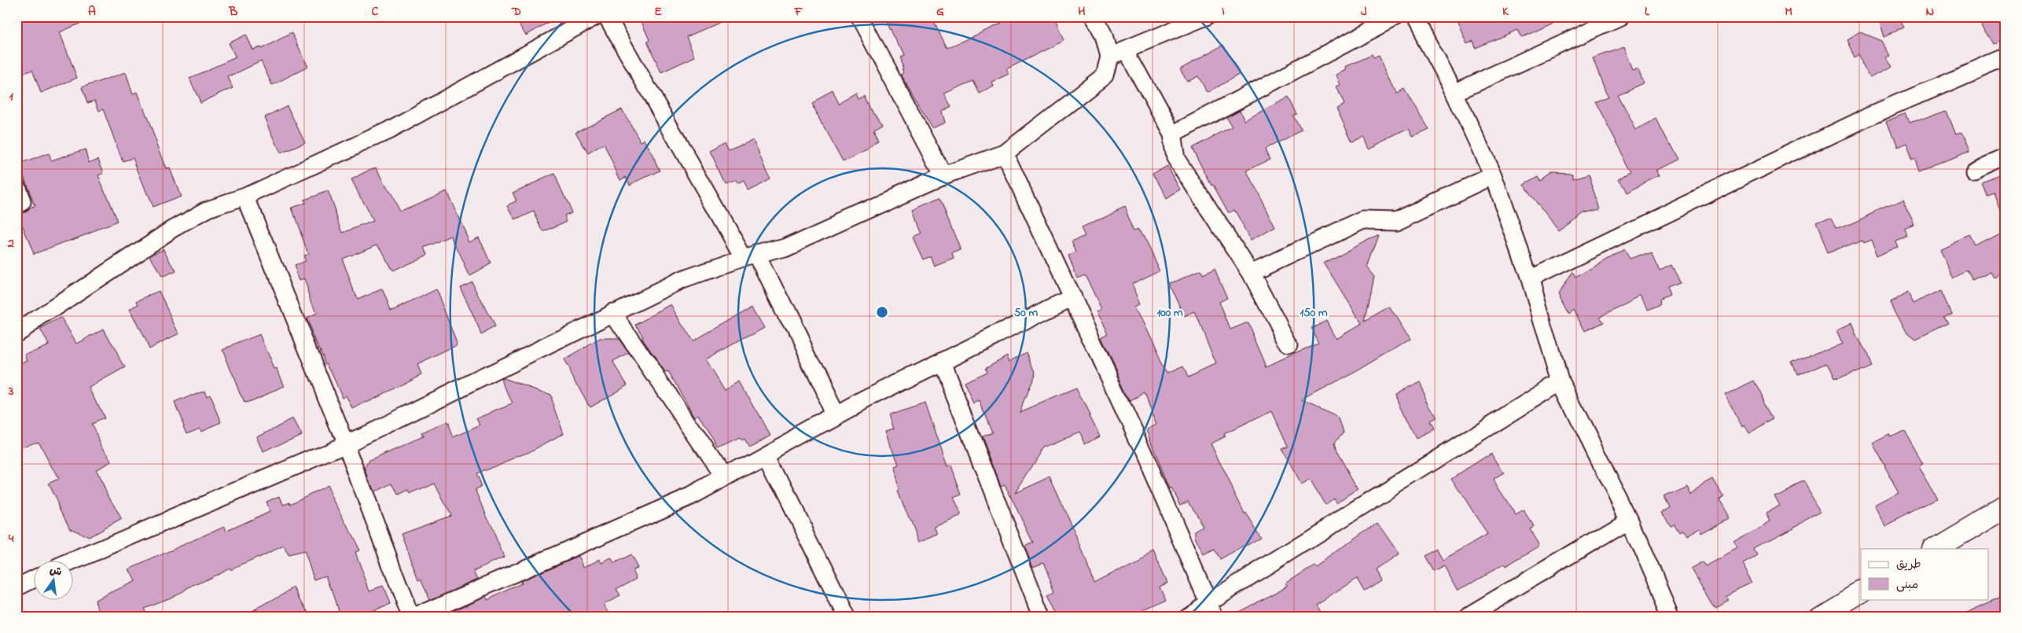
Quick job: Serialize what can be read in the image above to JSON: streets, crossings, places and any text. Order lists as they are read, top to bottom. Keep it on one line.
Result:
{"legend":["طريق","مبنى"],"north":"top","grid":{"columns":["A","B","C","D","E","F","G","H","I","J","K","L","M","N"],"rows":["1","2","3","4"]},"rings":["50 m","100 m","150 m"]}
